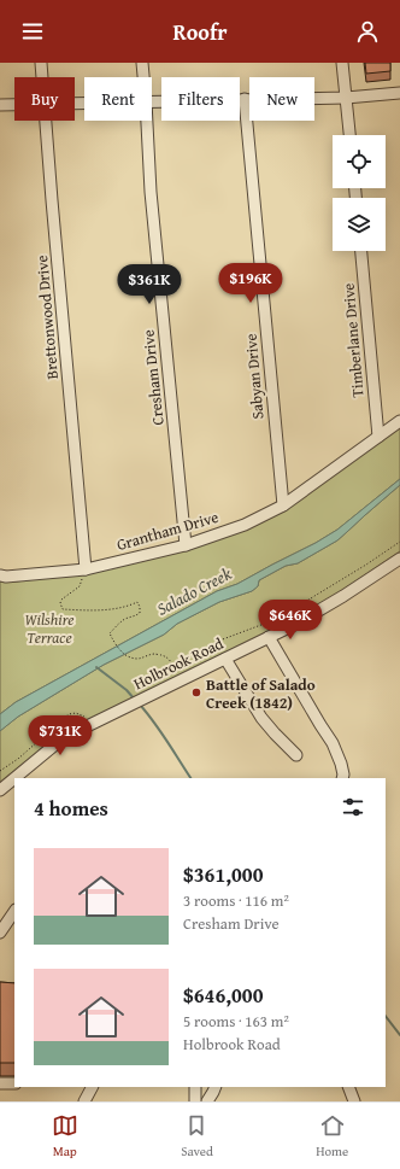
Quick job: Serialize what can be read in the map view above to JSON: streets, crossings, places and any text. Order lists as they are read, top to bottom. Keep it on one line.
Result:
{"streets":{"street":["Brettonwood Drive","Timberlane Drive","Sabyan Drive","Cresham Drive","Grantham Drive","Holbrook Road"]},"crossings":[["Brettonwood Drive","Grantham Drive"],["Timberlane Drive","Grantham Drive"],["Sabyan Drive","Grantham Drive"],["Cresham Drive","Grantham Drive"]],"water":["Salado Creek"],"parks":["Wilshire Terrace"],"places":["Battle of Salado Creek (1842)"],"page":{"header":"Roofr","chip":["Buy","Rent","Filters","New"],"price":["$196K","$361K","$646K","$731K"],"heading":"4 homes","list":[{"name":"$361,000","note":"3 rooms · 116 m² · Cresham Drive"},{"name":"$646,000","note":"5 rooms · 163 m² · Holbrook Road"}],"tabs":["Map","Saved","Home"]}}
